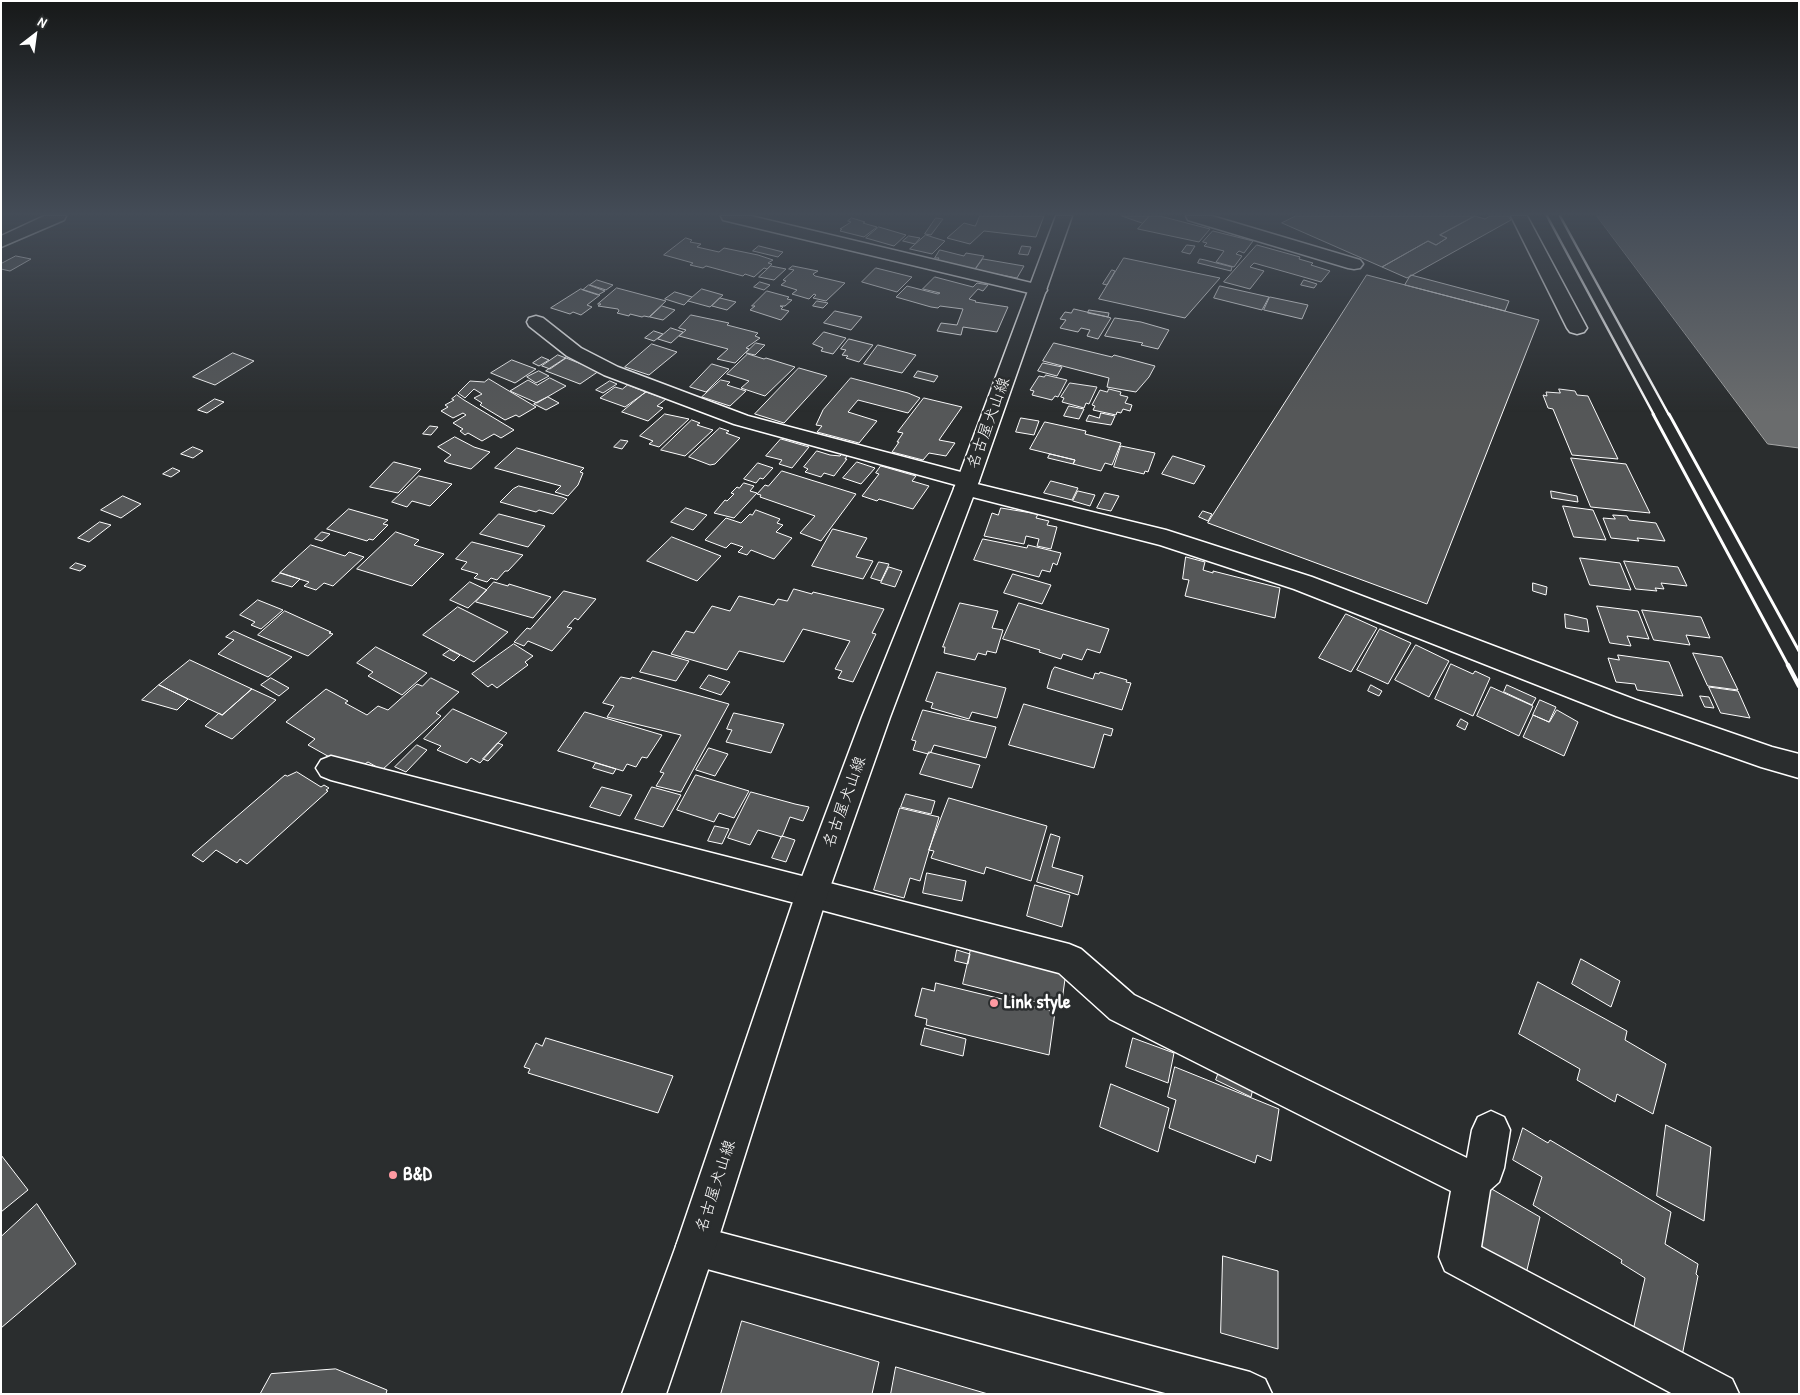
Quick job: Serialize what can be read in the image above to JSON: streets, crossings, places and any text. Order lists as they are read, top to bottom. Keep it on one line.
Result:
{"streets":{"street":["名古屋犬山線"]},"places":["Link style","B&D"],"north":"top right"}
